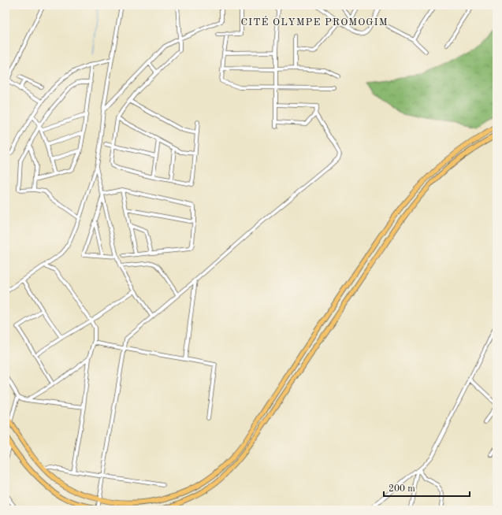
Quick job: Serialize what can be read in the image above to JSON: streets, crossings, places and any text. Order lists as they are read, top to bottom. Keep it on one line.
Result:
{"districts":["CITÉ OLYMPE PROMOGIM"],"scale_bar":"200 m"}
